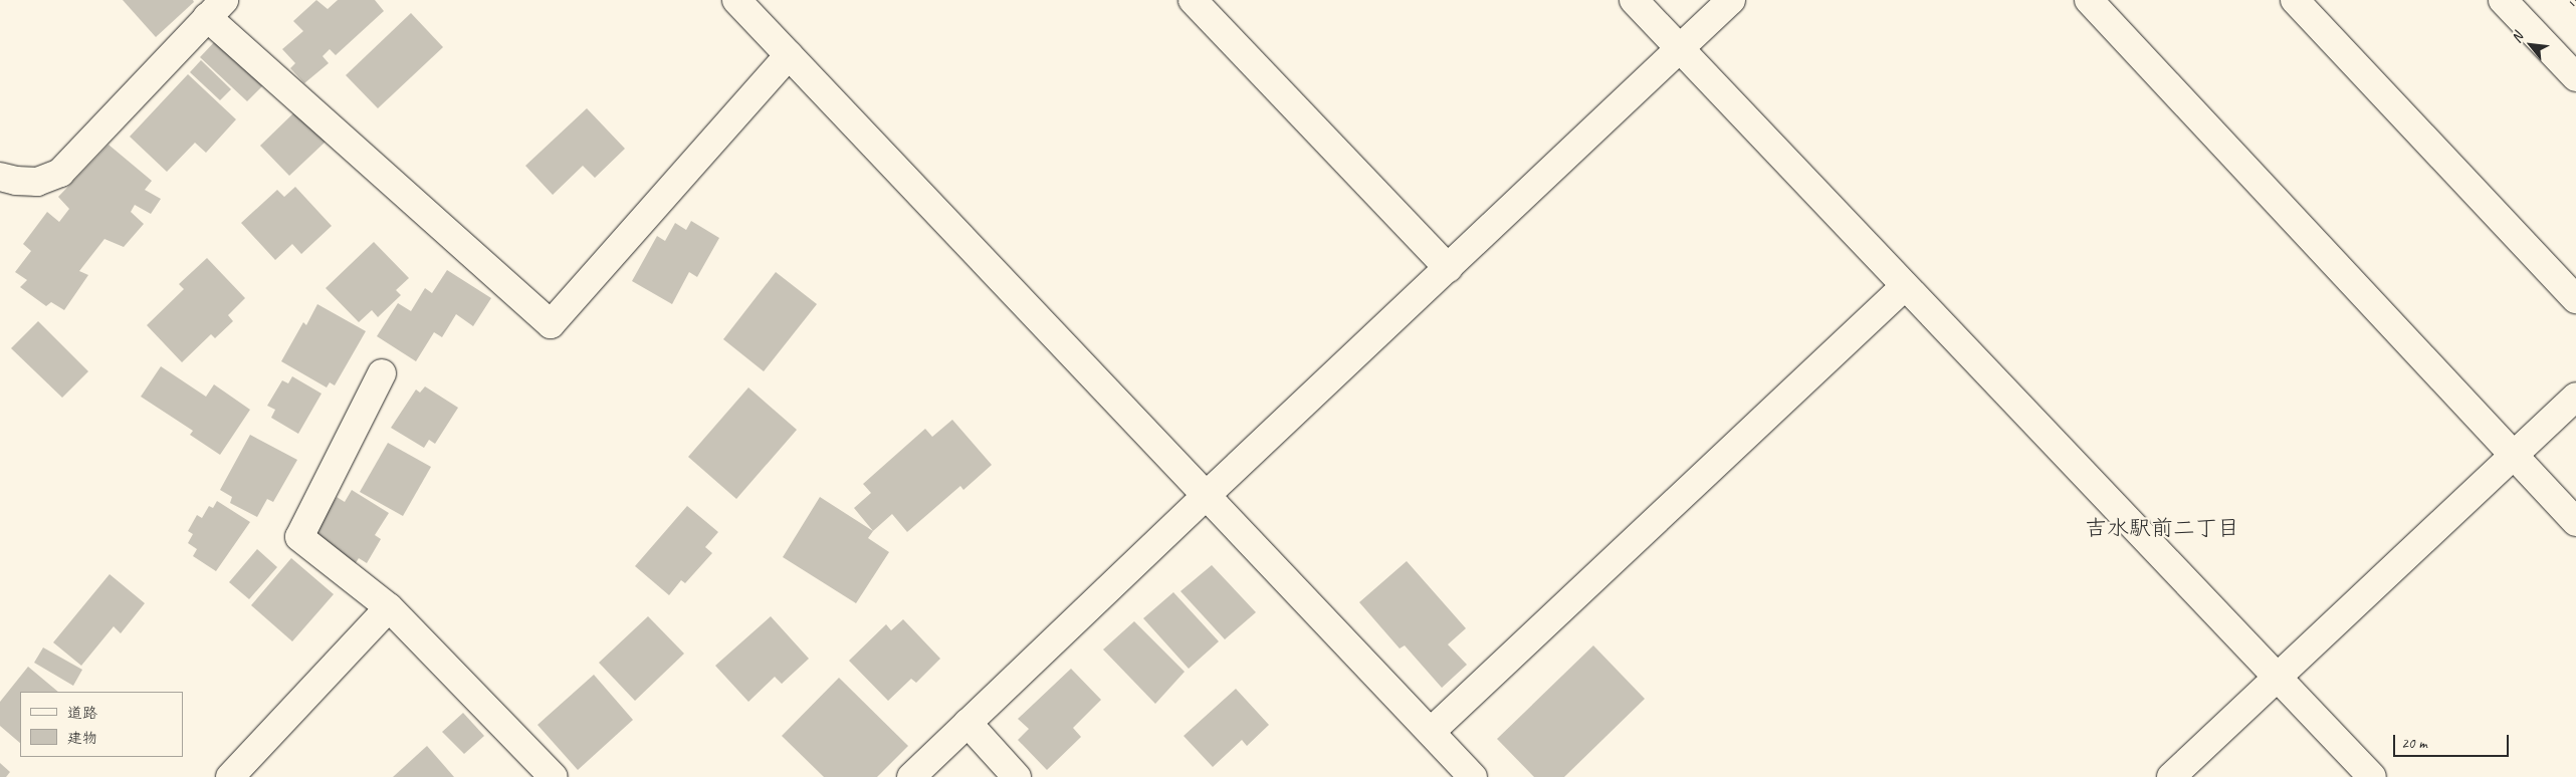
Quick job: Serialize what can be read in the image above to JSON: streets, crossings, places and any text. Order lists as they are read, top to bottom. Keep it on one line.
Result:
{"districts":["吉水駅前二丁目"],"legend":["道路","建物"],"scale_bar":"20 m","north":"top left"}
